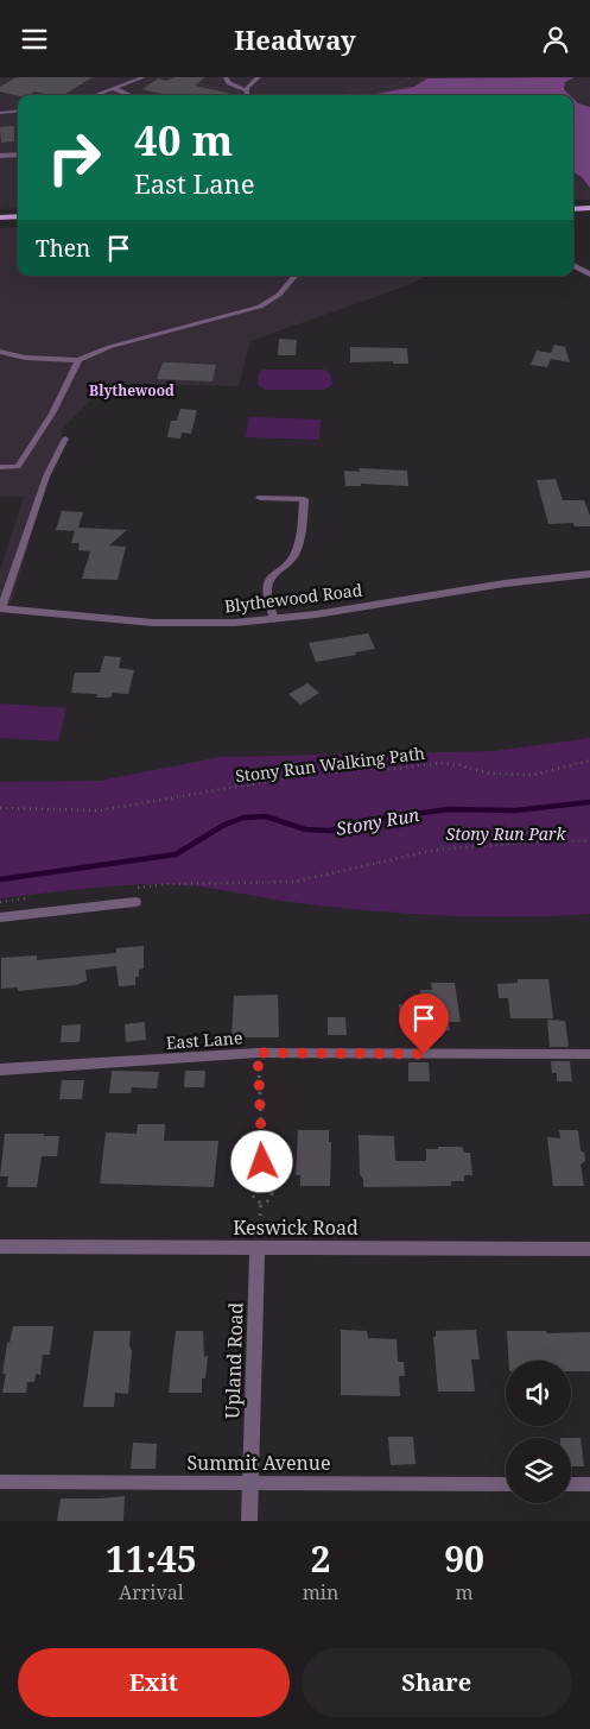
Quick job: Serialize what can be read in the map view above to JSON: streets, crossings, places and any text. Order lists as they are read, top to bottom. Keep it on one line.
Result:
{"streets":{"street":["Blythewood Road","Keswick Road","Upland Road"],"lane":["East Lane","Summit Avenue"],"path":["Stony Run Walking Path"]},"crossings":[["Keswick Road","Upland Road"],["Upland Road","Summit Avenue"]],"districts":["Blythewood"],"water":["Stony Run"],"parks":["Stony Run Park"],"page":{"header":"Headway","turn":["40 m","East Lane"],"then":"Then","eta":["11:45","Arrival","2","min","90","m"],"buttons":["Exit","Share"]}}
